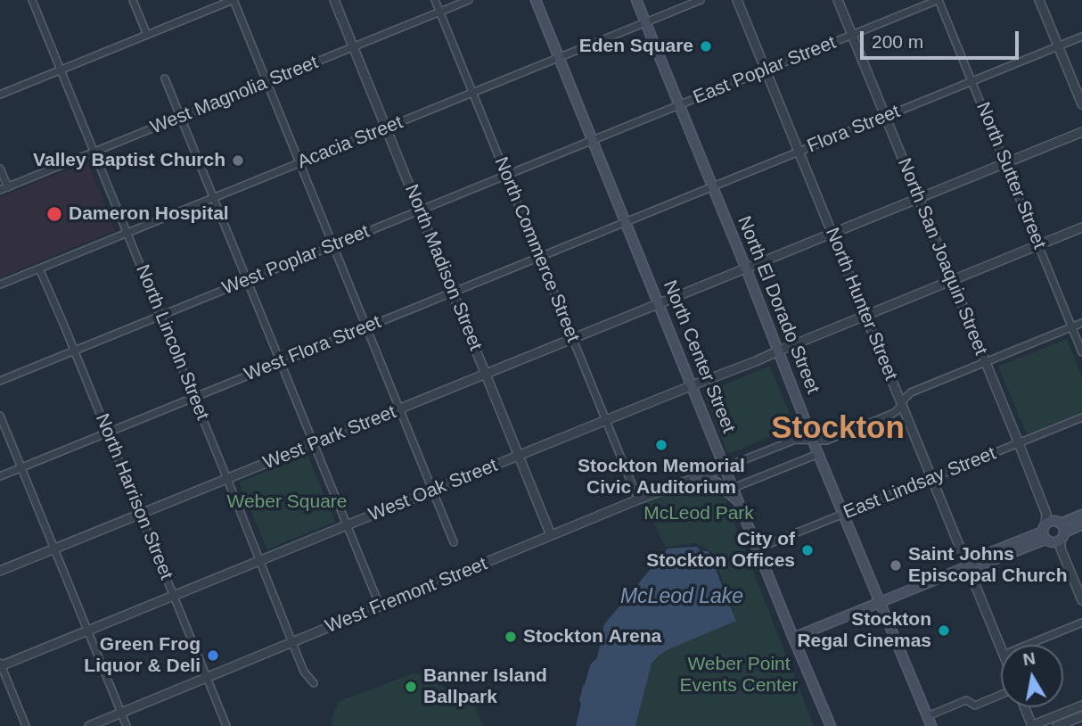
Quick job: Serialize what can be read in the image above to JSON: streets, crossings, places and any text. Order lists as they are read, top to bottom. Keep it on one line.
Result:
{"streets":{"main road":["North El Dorado Street","North Center Street"],"street":["East Poplar Street","West Magnolia Street","Flora Street","Acacia Street","North Sutter Street","North Commerce Street","North San Joaquin Street","West Poplar Street","North Madison Street","North Hunter Street","North Lincoln Street","West Flora Street","West Park Street","East Lindsay Street","West Oak Street","North Harrison Street","West Fremont Street"]},"crossings":[["East Poplar Street","North Sutter Street"],["East Poplar Street","North San Joaquin Street"],["East Poplar Street","West Poplar Street"],["East Poplar Street","North Hunter Street"],["East Poplar Street","North El Dorado Street"],["East Poplar Street","North Center Street"],["West Magnolia Street","North Commerce Street"],["West Magnolia Street","North Madison Street"],["West Magnolia Street","North Lincoln Street"],["Flora Street","North Sutter Street"],["Flora Street","North San Joaquin Street"],["Flora Street","North Hunter Street"],["Flora Street","North El Dorado Street"],["Flora Street","West Flora Street"],["Flora Street","North Center Street"],["Acacia Street","North Commerce Street"],["Acacia Street","North Madison Street"],["Acacia Street","North El Dorado Street"],["Acacia Street","North Lincoln Street"],["Acacia Street","North Center Street"],["Acacia Street","North Harrison Street"],["North Sutter Street","West Park Street"],["North Sutter Street","West Oak Street"],["North Commerce Street","West Poplar Street"],["North Commerce Street","West Flora Street"],["North Commerce Street","West Park Street"],["North Commerce Street","West Oak Street"],["North Commerce Street","West Fremont Street"],["North San Joaquin Street","West Park Street"],["North San Joaquin Street","East Lindsay Street"],["North San Joaquin Street","West Oak Street"],["West Poplar Street","North Madison Street"],["West Poplar Street","North Lincoln Street"],["West Poplar Street","North Center Street"],["West Poplar Street","North Harrison Street"],["North Madison Street","West Flora Street"],["North Madison Street","West Park Street"],["North Madison Street","West Oak Street"],["North Madison Street","West Fremont Street"],["North Hunter Street","West Park Street"],["North Hunter Street","East Lindsay Street"],["North Hunter Street","West Oak Street"],["North El Dorado Street","West Park Street"],["North El Dorado Street","East Lindsay Street"],["North El Dorado Street","West Oak Street"],["North Lincoln Street","West Flora Street"],["North Lincoln Street","West Park Street"],["North Lincoln Street","West Oak Street"],["North Lincoln Street","West Fremont Street"],["West Flora Street","North Center Street"],["West Flora Street","North Harrison Street"],["North Center Street","West Park Street"],["North Center Street","East Lindsay Street"],["North Center Street","West Oak Street"],["North Center Street","West Fremont Street"],["West Park Street","North Harrison Street"],["West Oak Street","North Harrison Street"],["North Harrison Street","West Fremont Street"]],"districts":["Stockton"],"water":["McLeod Lake"],"parks":["Weber Square","McLeod Park","Weber Point Events Center"],"places":["Eden Square","Valley Baptist Church","Dameron Hospital","Stockton Memorial Civic Auditorium","City of Stockton Offices","Saint Johns Episcopal Church","Stockton Regal Cinemas","Stockton Arena","Green Frog Liquor & Deli","Banner Island Ballpark"],"scale_bar":"200 m","north":"top"}
